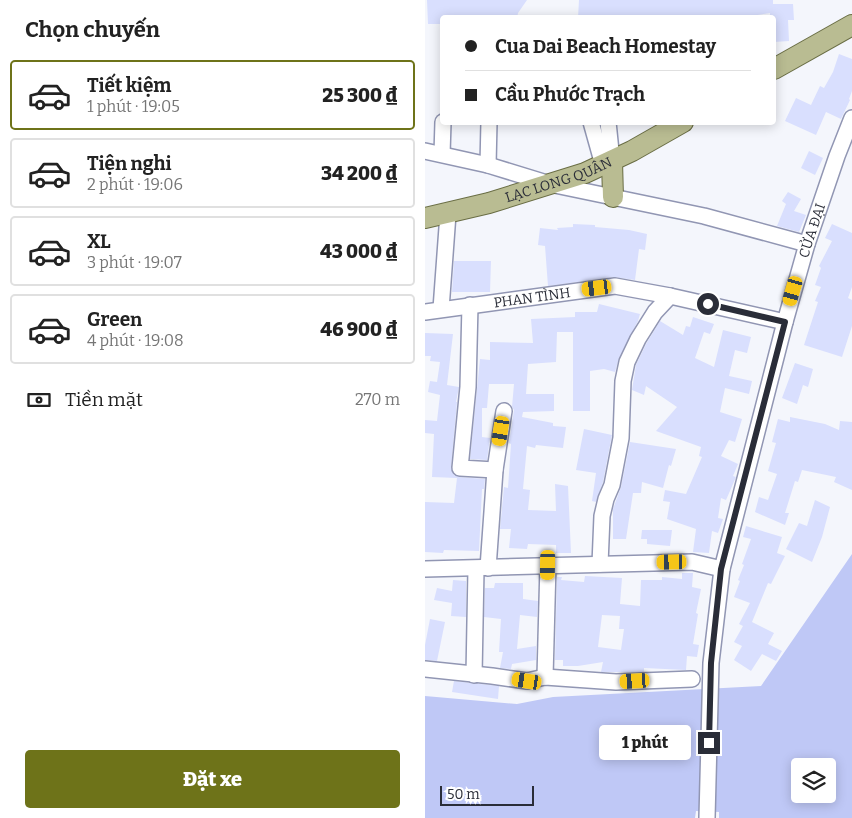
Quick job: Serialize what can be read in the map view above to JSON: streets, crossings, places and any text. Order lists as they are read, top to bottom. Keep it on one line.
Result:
{"streets":{"main road":["LẠC LONG QUÂN"],"street":["CỬA ĐẠI","PHAN TÌNH"]},"crossings":[["CỬA ĐẠI","PHAN TÌNH"]],"scale_bar":"50 m","page":{"heading":"Chọn chuyến","banner":["Cua Dai Beach Homestay","Cầu Phước Trạch"],"list":[{"name":"Tiết kiệm","note":"1 phút · 19:05","value":"25 300 ₫"},{"name":"Tiện nghi","note":"2 phút · 19:06","value":"34 200 ₫"},{"name":"XL","note":"3 phút · 19:07","value":"43 000 ₫"},{"name":"Green","note":"4 phút · 19:08","value":"46 900 ₫"}],"pay":["Tiền mặt","270 m"],"bubble":"1 phút","buttons":"Đặt xe","scale":"50 m"}}
